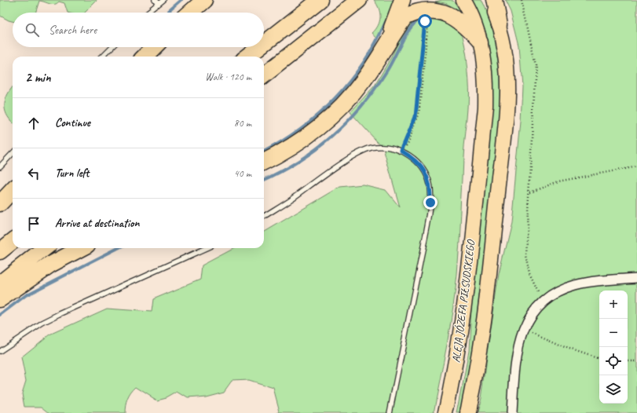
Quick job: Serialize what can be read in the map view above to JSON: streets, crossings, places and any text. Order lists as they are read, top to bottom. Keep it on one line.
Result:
{"streets":{"main road":["ALEJA JÓZEFA PIŁSUDSKIEGO"]},"page":{"search":"Search here","heading":["2 min","Walk · 120 m"],"list":[["Continue","80 m"],["Turn left","40 m"],"Arrive at destination"],"map_buttons":["+","−"]}}
